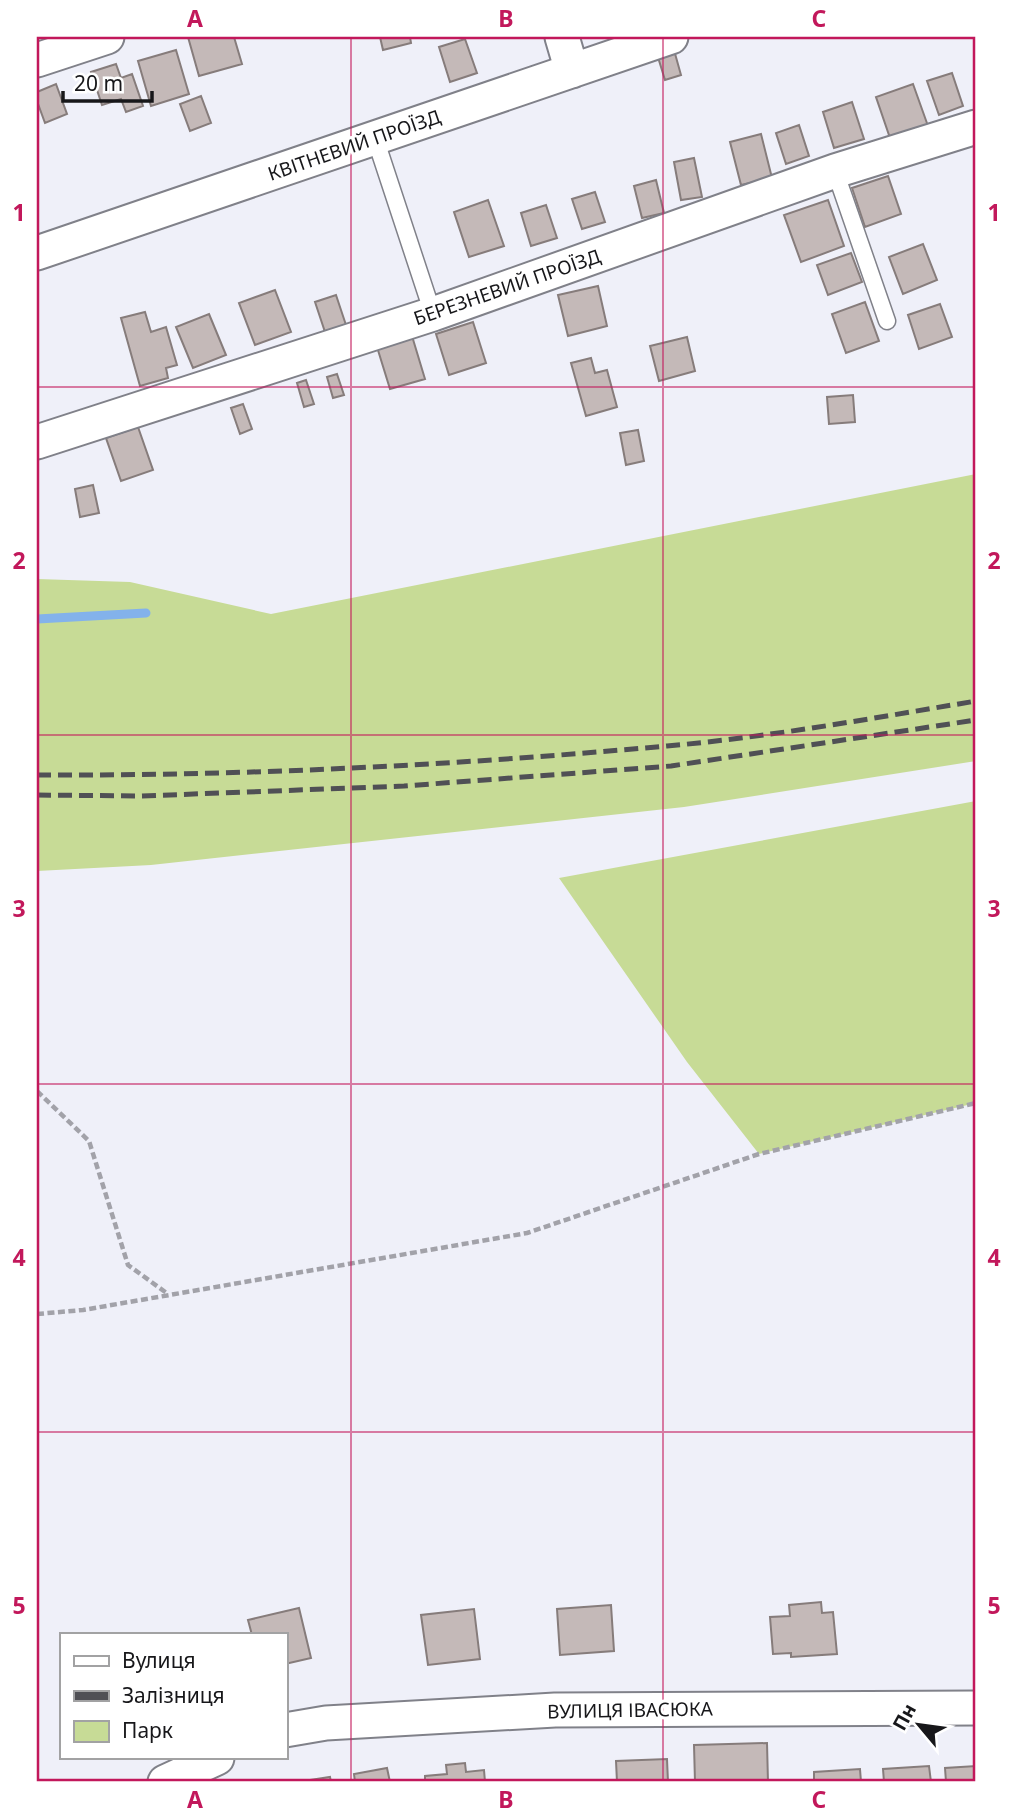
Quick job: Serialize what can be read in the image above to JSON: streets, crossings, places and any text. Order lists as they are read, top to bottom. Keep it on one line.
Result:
{"streets":{"street":["КВІТНЕВИЙ ПРОЇЗД","БЕРЕЗНЕВИЙ ПРОЇЗД","ВУЛИЦЯ ІВАСЮКА"]},"legend":["Вулиця","Залізниця","Парк"],"scale_bar":"20 m","north":"top left","grid":{"columns":["A","B","C"],"rows":["1","2","3","4","5"]}}
